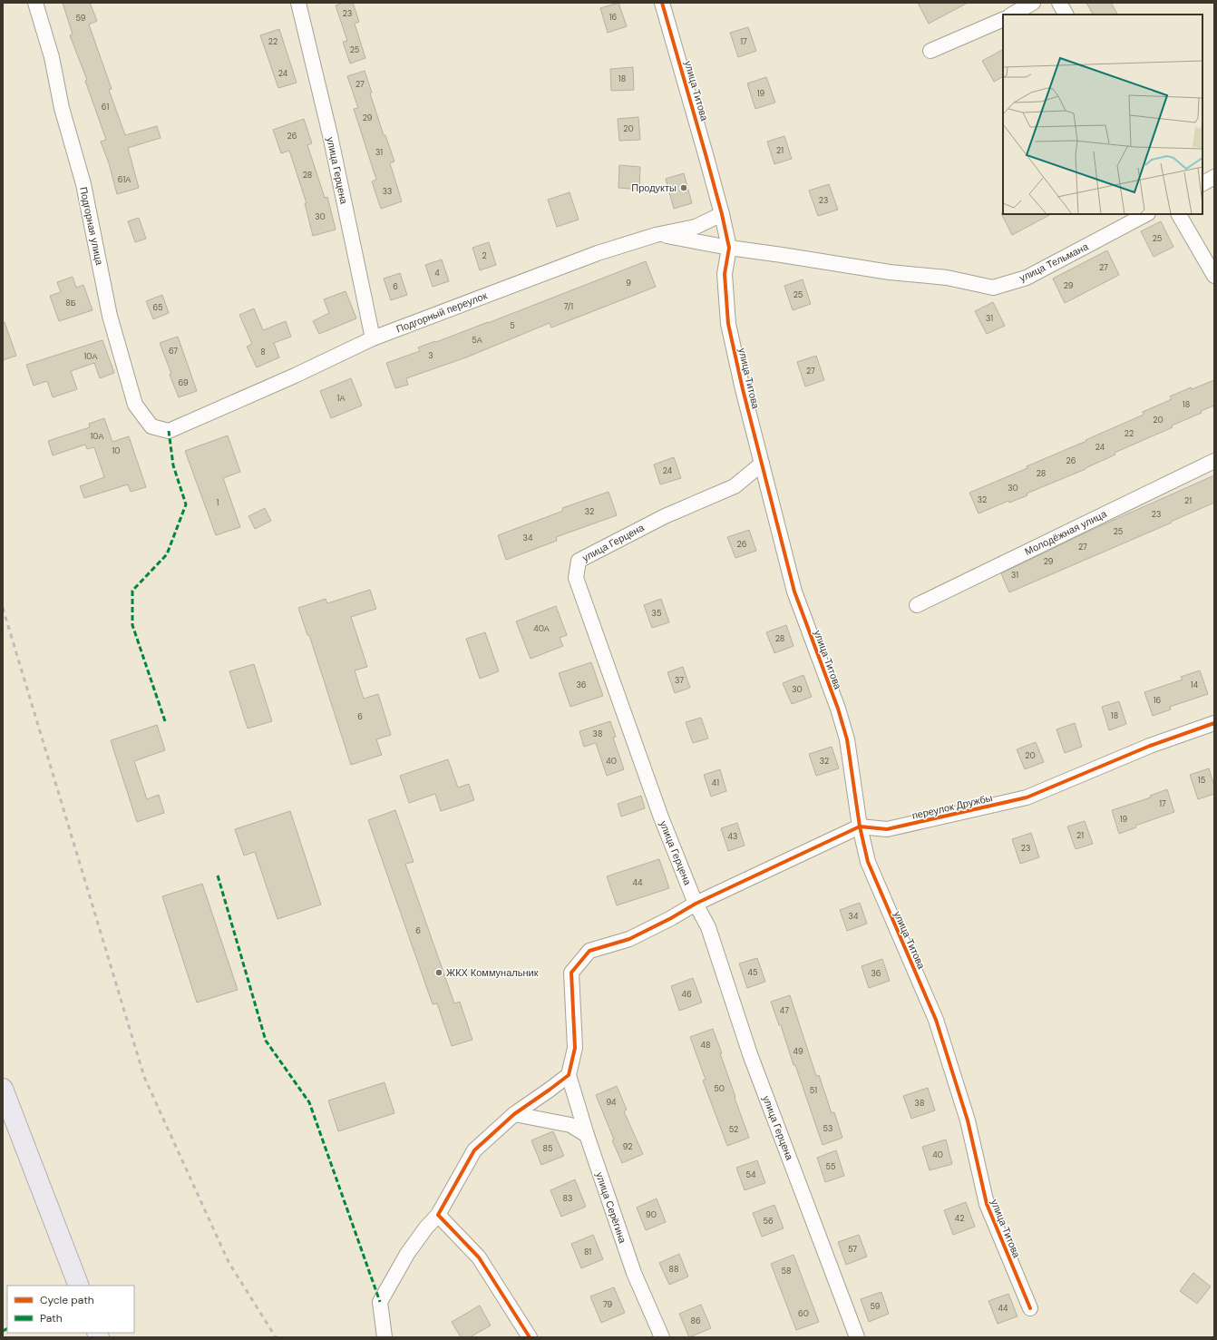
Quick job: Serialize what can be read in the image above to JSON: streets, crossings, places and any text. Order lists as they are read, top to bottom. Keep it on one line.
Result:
{"streets":{"street":["улица Титова","улица Герцена","Подгорная улица","улица Тельмана","Подгорный переулок","Молодёжная улица","переулок Дружбы","улица Серёгина"]},"crossings":[["улица Титова","улица Герцена"],["улица Титова","улица Тельмана"],["улица Титова","Подгорный переулок"],["улица Титова","переулок Дружбы"],["улица Герцена","Подгорный переулок"],["Подгорная улица","Подгорный переулок"],["улица Тельмана","Подгорный переулок"]],"places":["Продукты","ЖКХ Коммунальник"],"house_numbers":["23","16","59","22","17","25","24","18","27","19","61","29","20","26","21","31","28","61А","33","23","30","25","2","27","4","9","29","6","25","8Б","7/1","65","31","5","5А","67","8","3","10А","27","69","1А","18","20","22","10А","24","10","26","24","28","30","32","21","1","32","23","25","34","26","27","29","31","35","40А","28","37","36","14","30","16","18","6","38","20","40","32","15","41","17","19","21","43","23","44","34","6","45","36","46","47","48","49","50","51","94","38","53","52","92","85","40","55","54","83","90","42","56","57","81","88","58","79","59","44","60","86"],"legend":["Cycle path","Path"]}
